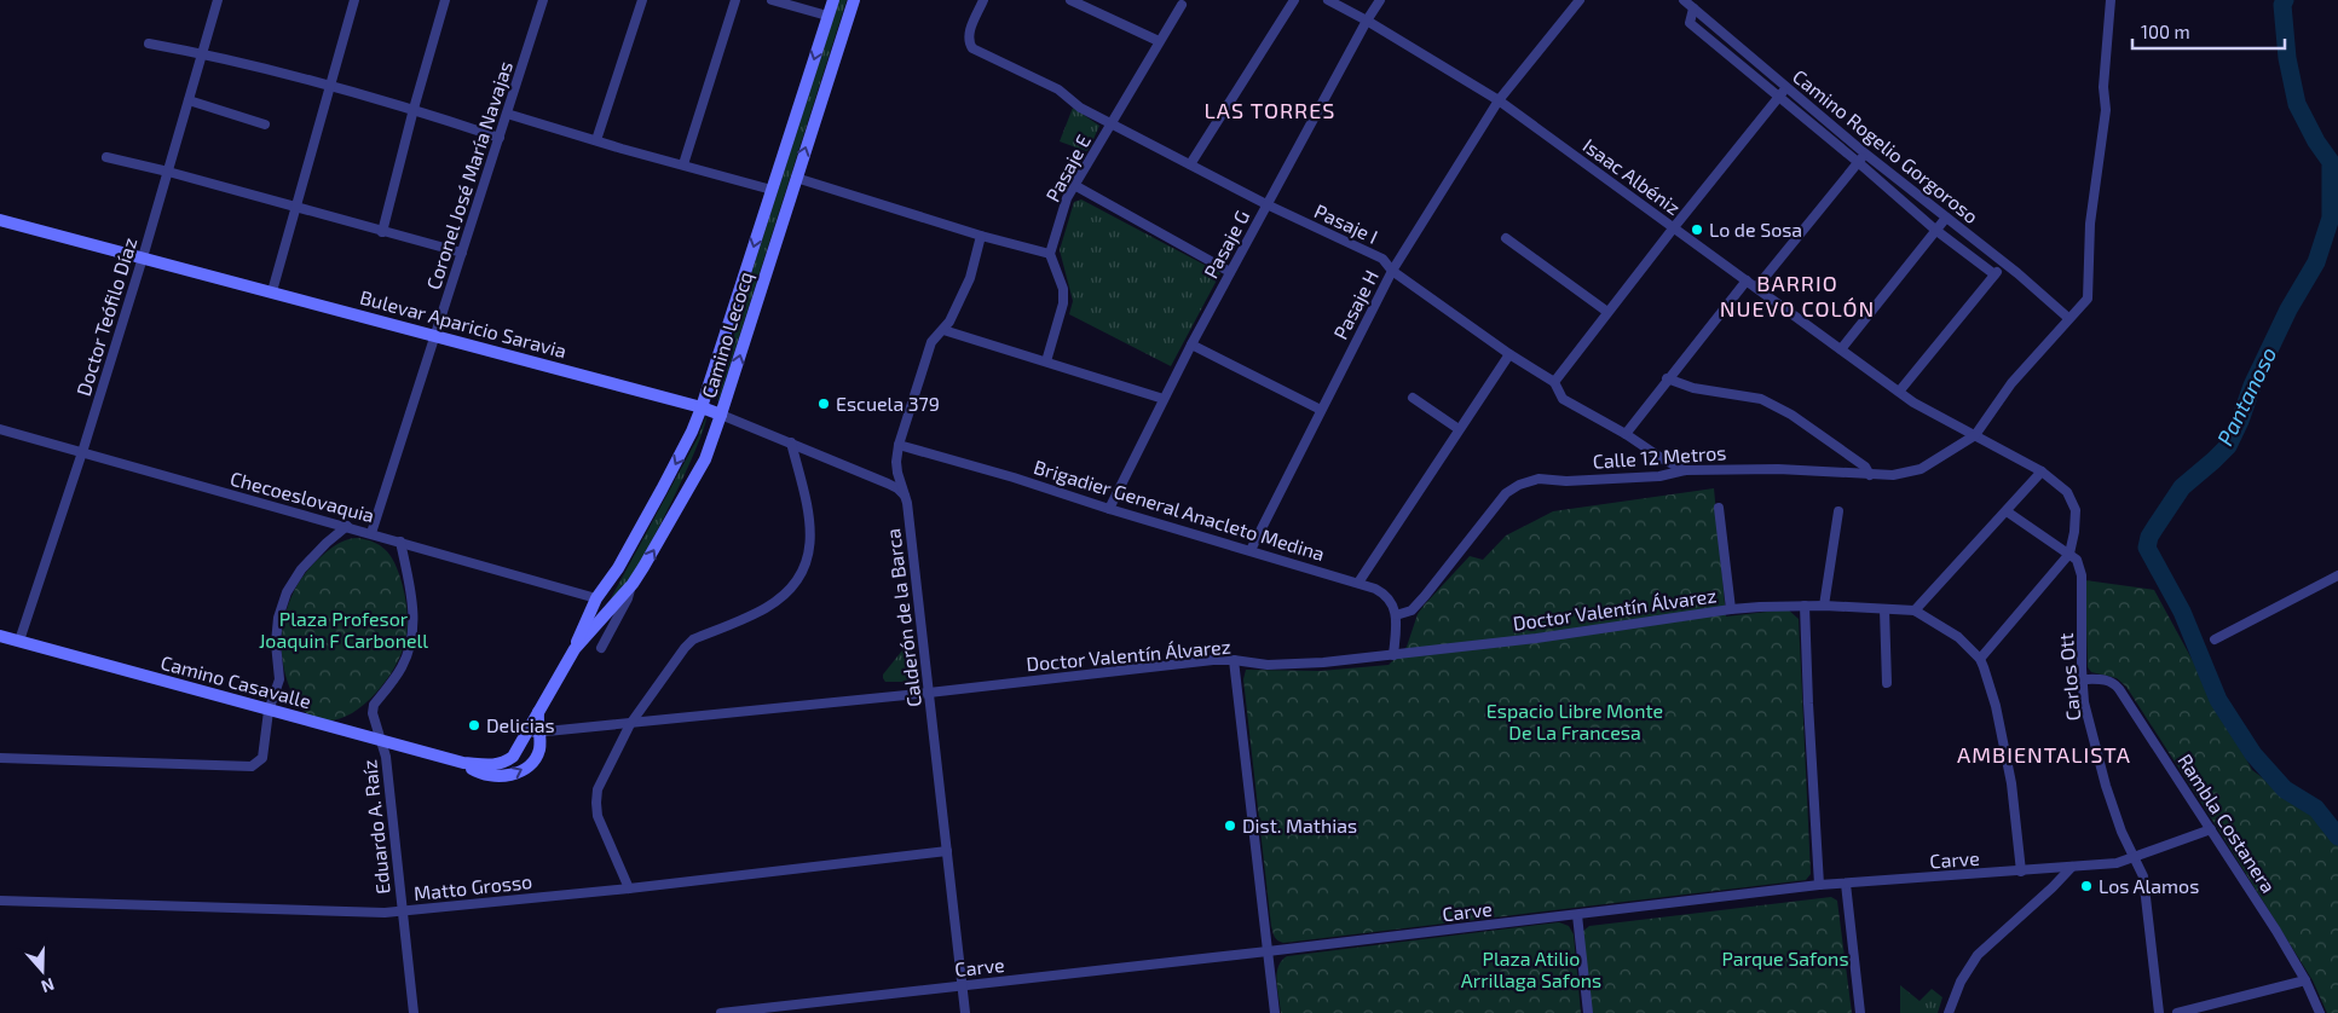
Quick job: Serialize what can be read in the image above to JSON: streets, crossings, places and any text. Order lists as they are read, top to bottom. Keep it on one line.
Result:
{"streets":{"street":["Camino Rogelio Gorgoroso","Pasaje E","Coronel José María Navajas","Isaac Albéniz","Pasaje I","Pasaje G","Pasaje H","Doctor Teófilo Díaz","Bulevar Aparicio Saravia","Camino Lecocq","Calle 12 Metros","Checoeslovaquia","Brigadier General Anacleto Medina","Doctor Valentín Álvarez","Calderón de la Barca","Carlos Ott","Camino Casavalle","Rambla Costanera","Eduardo A. Raíz","Carve","Matto Grosso"]},"crossings":[["Pasaje E","Pasaje I"],["Coronel José María Navajas","Bulevar Aparicio Saravia"],["Coronel José María Navajas","Checoeslovaquia"],["Isaac Albéniz","Pasaje G"],["Isaac Albéniz","Pasaje H"],["Isaac Albéniz","Calle 12 Metros"],["Isaac Albéniz","Carlos Ott"],["Pasaje I","Pasaje G"],["Pasaje I","Pasaje H"],["Pasaje I","Calle 12 Metros"],["Pasaje G","Brigadier General Anacleto Medina"],["Pasaje H","Brigadier General Anacleto Medina"],["Doctor Teófilo Díaz","Bulevar Aparicio Saravia"],["Doctor Teófilo Díaz","Checoeslovaquia"],["Doctor Teófilo Díaz","Camino Casavalle"],["Bulevar Aparicio Saravia","Camino Lecocq"],["Bulevar Aparicio Saravia","Calderón de la Barca"],["Camino Lecocq","Checoeslovaquia"],["Camino Lecocq","Doctor Valentín Álvarez"],["Camino Lecocq","Camino Casavalle"],["Calle 12 Metros","Brigadier General Anacleto Medina"],["Checoeslovaquia","Eduardo A. Raíz"],["Brigadier General Anacleto Medina","Calderón de la Barca"],["Doctor Valentín Álvarez","Calderón de la Barca"],["Calderón de la Barca","Carve"],["Calderón de la Barca","Matto Grosso"],["Carlos Ott","Rambla Costanera"],["Carlos Ott","Carve"],["Camino Casavalle","Eduardo A. Raíz"],["Rambla Costanera","Carve"],["Eduardo A. Raíz","Matto Grosso"]],"districts":["LAS TORRES","BARRIO NUEVO COLÓN","AMBIENTALISTA"],"water":["Pantanoso"],"parks":["Plaza Profesor Joaquin F Carbonell","Espacio Libre Monte De La Francesa","Plaza Atilio Arrillaga Safons","Parque Safons"],"places":["Lo de Sosa","Escuela 379","Delicias","Dist. Mathias","Los Alamos"],"scale_bar":"100 m","north":"bottom"}
